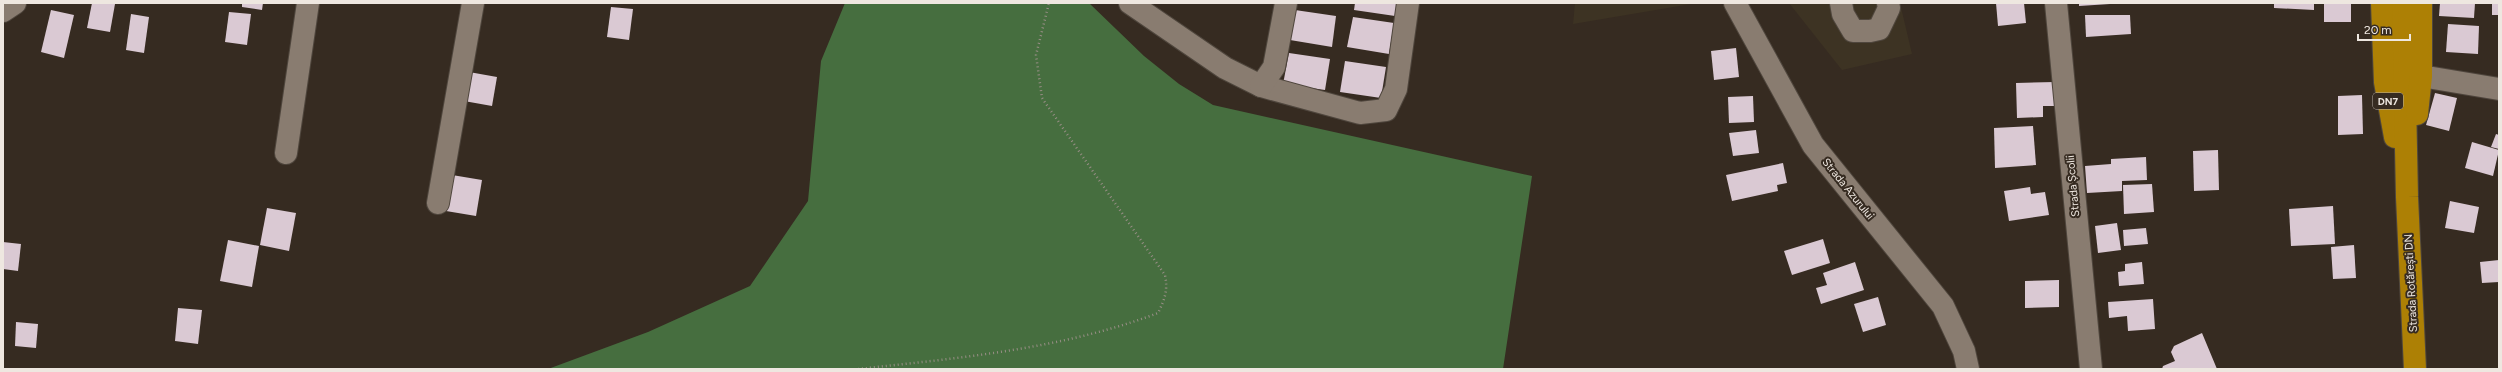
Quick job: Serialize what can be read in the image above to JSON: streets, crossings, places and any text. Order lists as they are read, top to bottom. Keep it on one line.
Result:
{"streets":{"highway":["DN7","Strada Rotărești DN"],"street":["Strada Școlii","Strada Azurului"]},"crossings":[["DN7","Strada Rotărești DN"]],"scale_bar":"20 m"}
